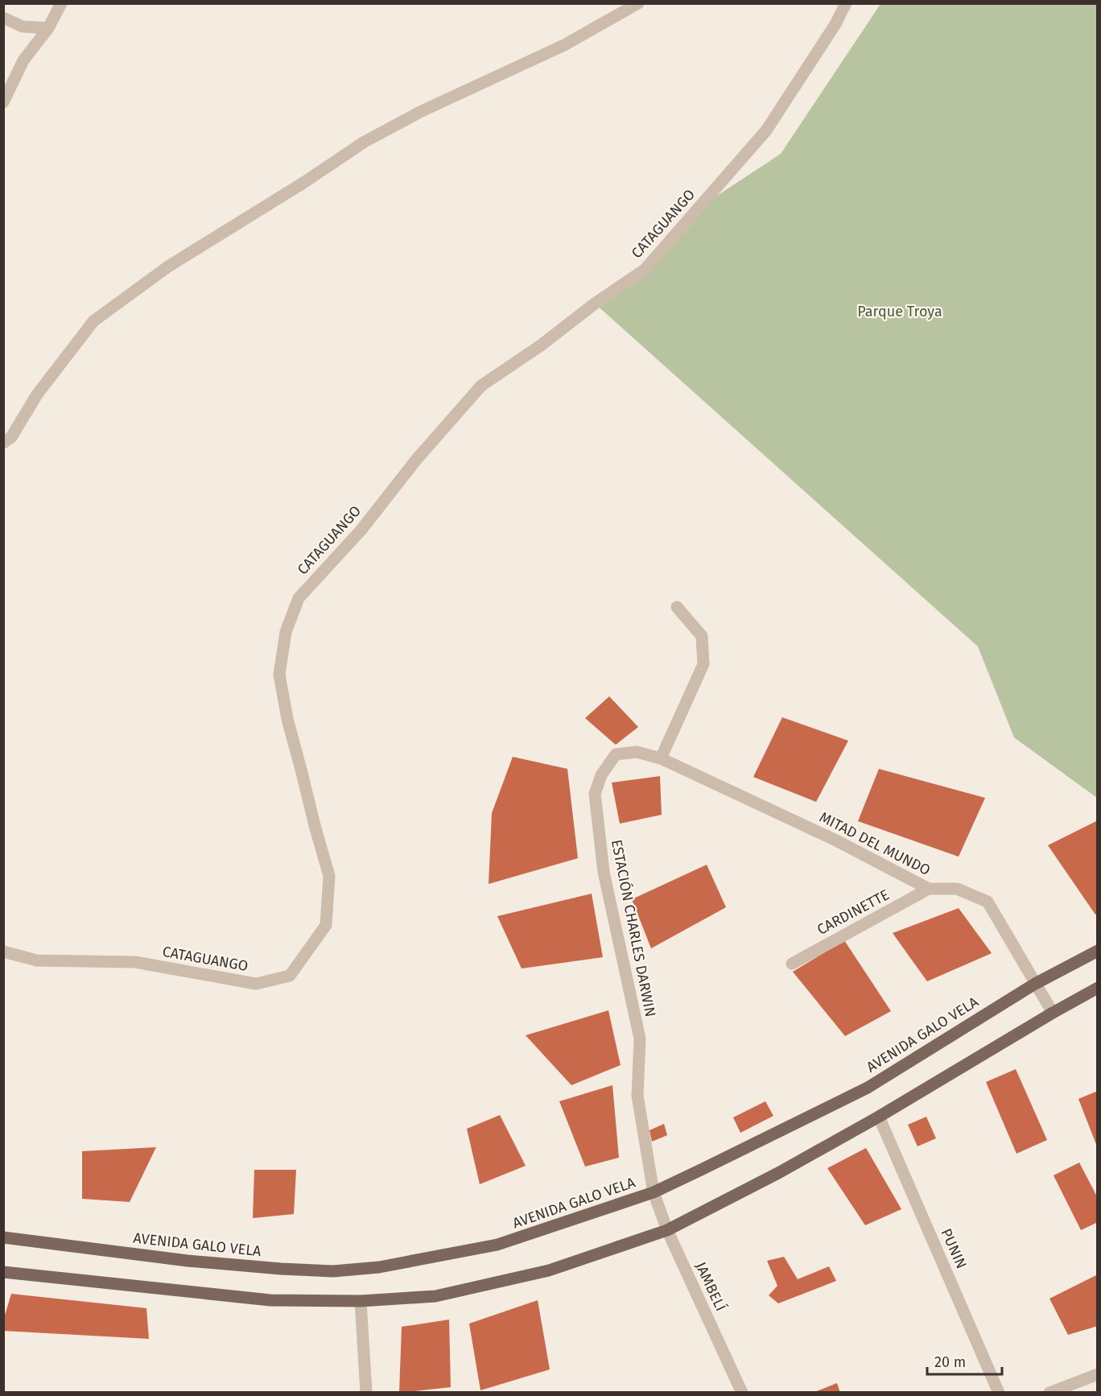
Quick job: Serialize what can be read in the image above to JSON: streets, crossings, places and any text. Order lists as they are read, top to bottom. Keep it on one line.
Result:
{"streets":{"main road":["AVENIDA GALO VELA"],"street":["CATAGUANGO","MITAD DEL MUNDO","CARDINETTE","ESTACIÓN CHARLES DARWIN","PUNIN","JAMBELÍ"]},"crossings":[["MITAD DEL MUNDO","CARDINETTE"],["MITAD DEL MUNDO","ESTACIÓN CHARLES DARWIN"],["MITAD DEL MUNDO","AVENIDA GALO VELA"],["ESTACIÓN CHARLES DARWIN","AVENIDA GALO VELA"],["ESTACIÓN CHARLES DARWIN","JAMBELÍ"],["AVENIDA GALO VELA","JAMBELÍ"]],"parks":["Parque Troya"],"scale_bar":"20 m"}
